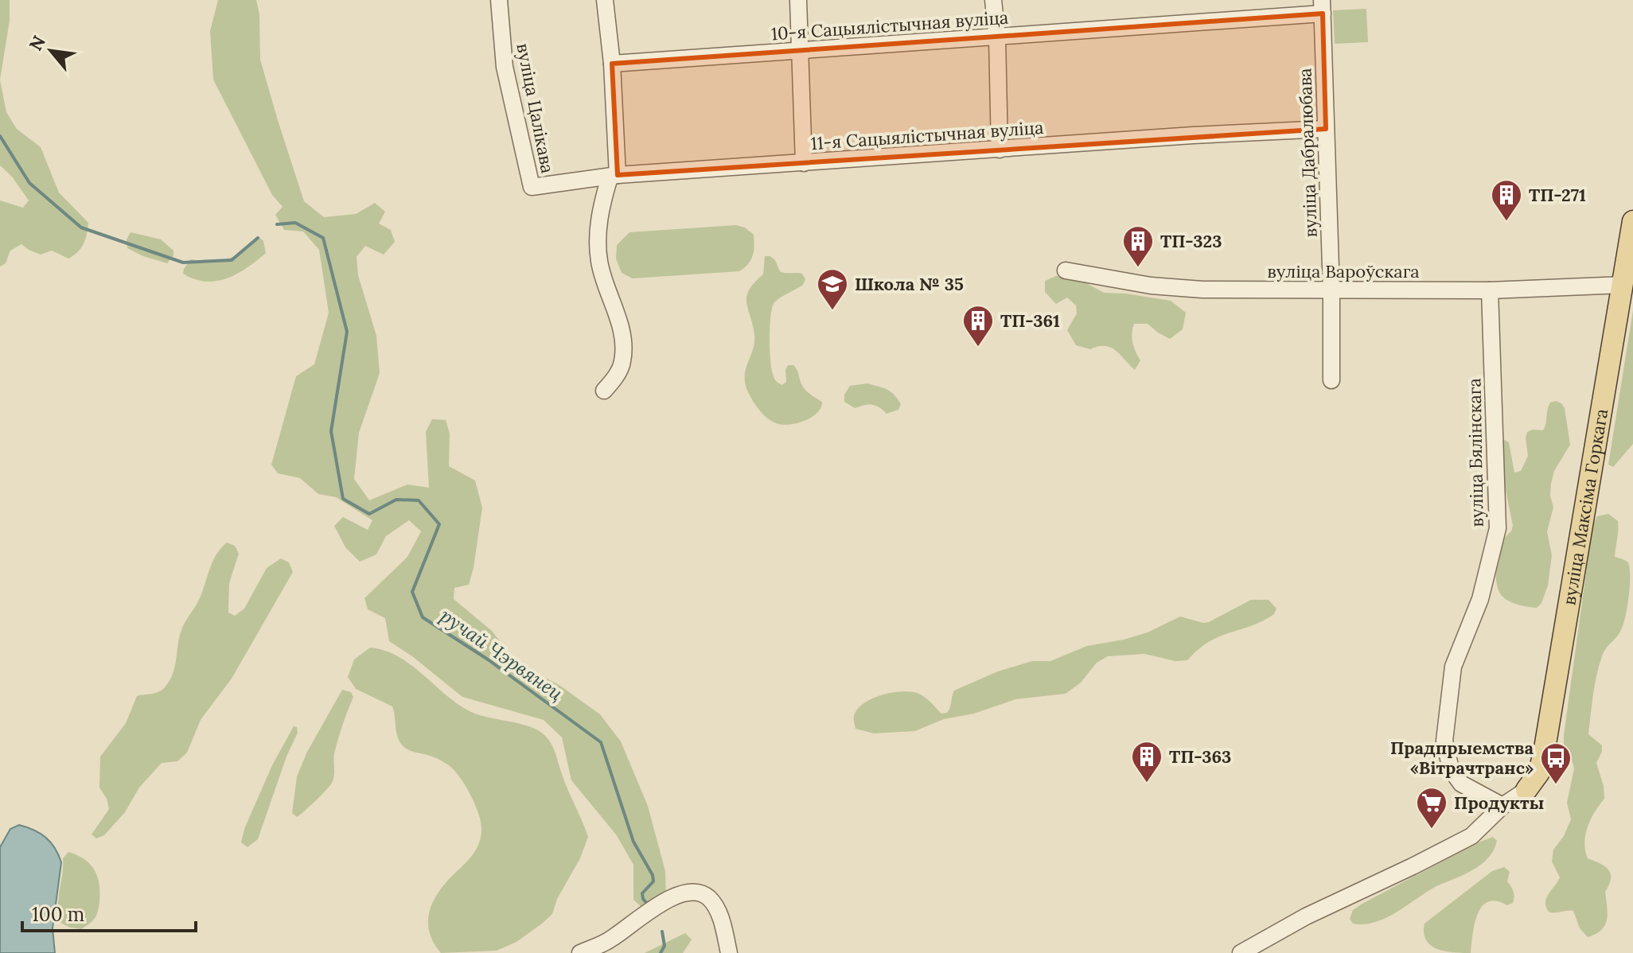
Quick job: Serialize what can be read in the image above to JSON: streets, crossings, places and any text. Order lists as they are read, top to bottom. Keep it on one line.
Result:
{"streets":{"main road":["вуліца Максіма Горкага"],"street":["10-я Сацыялістычная вуліца","вуліца Цалікава","11-я Сацыялістычная вуліца","вуліца Дабралюбава","вуліца Вароўскага","вуліца Бялінскага"]},"crossings":[["10-я Сацыялістычная вуліца","вуліца Дабралюбава"],["вуліца Цалікава","11-я Сацыялістычная вуліца"],["11-я Сацыялістычная вуліца","вуліца Дабралюбава"],["вуліца Дабралюбава","вуліца Вароўскага"],["вуліца Вароўскага","вуліца Бялінскага"],["вуліца Вароўскага","вуліца Максіма Горкага"]],"water":["ручай Чэрвянец"],"places":{"building":["ТП-271","ТП-323","ТП-361","ТП-363"],"school or university":["Школа № 35"],"bus stop":["Прадпрыемства «Вітрачтранс»"],"supermarket":["Продукты"]},"scale_bar":"100 m","north":"top left"}
